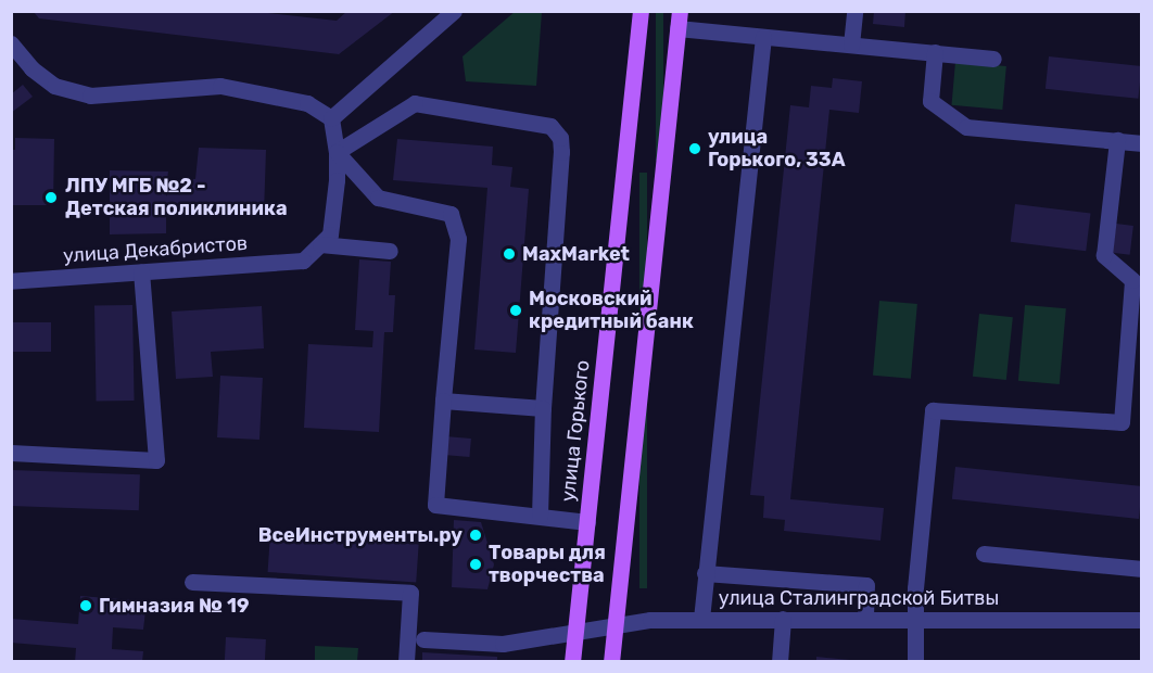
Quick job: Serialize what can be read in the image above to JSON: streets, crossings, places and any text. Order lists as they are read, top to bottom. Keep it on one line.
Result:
{"streets":{"main road":["улица Горького"],"street":["улица Декабристов","улица Сталинградской Битвы"]},"crossings":[["улица Горького","улица Сталинградской Битвы"]],"places":["улица Горького, 33А","ЛПУ МГБ №2 - Детская поликлиника","MaxMarket","Московский кредитный банк","ВсеИнструменты.ру","Товары для творчества","Гимназия № 19"]}
